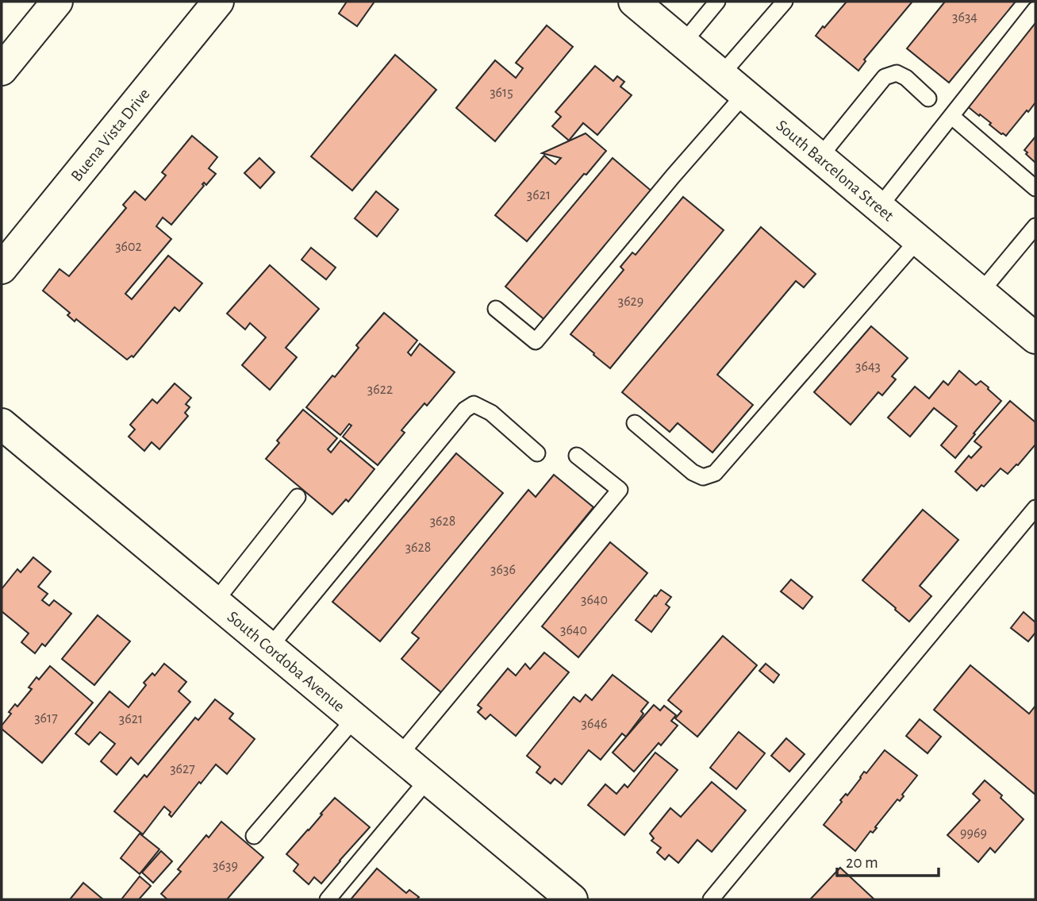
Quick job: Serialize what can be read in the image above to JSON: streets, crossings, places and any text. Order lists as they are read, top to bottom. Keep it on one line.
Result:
{"streets":{"main road":["Buena Vista Drive","South Barcelona Street","South Cordoba Avenue"]},"house_numbers":["3634","3615","3621","3602","3629","3643","3622","3628","3628","3636","3640","3640","3617","3621","3646","3627","9969","3639"],"scale_bar":"20 m"}
